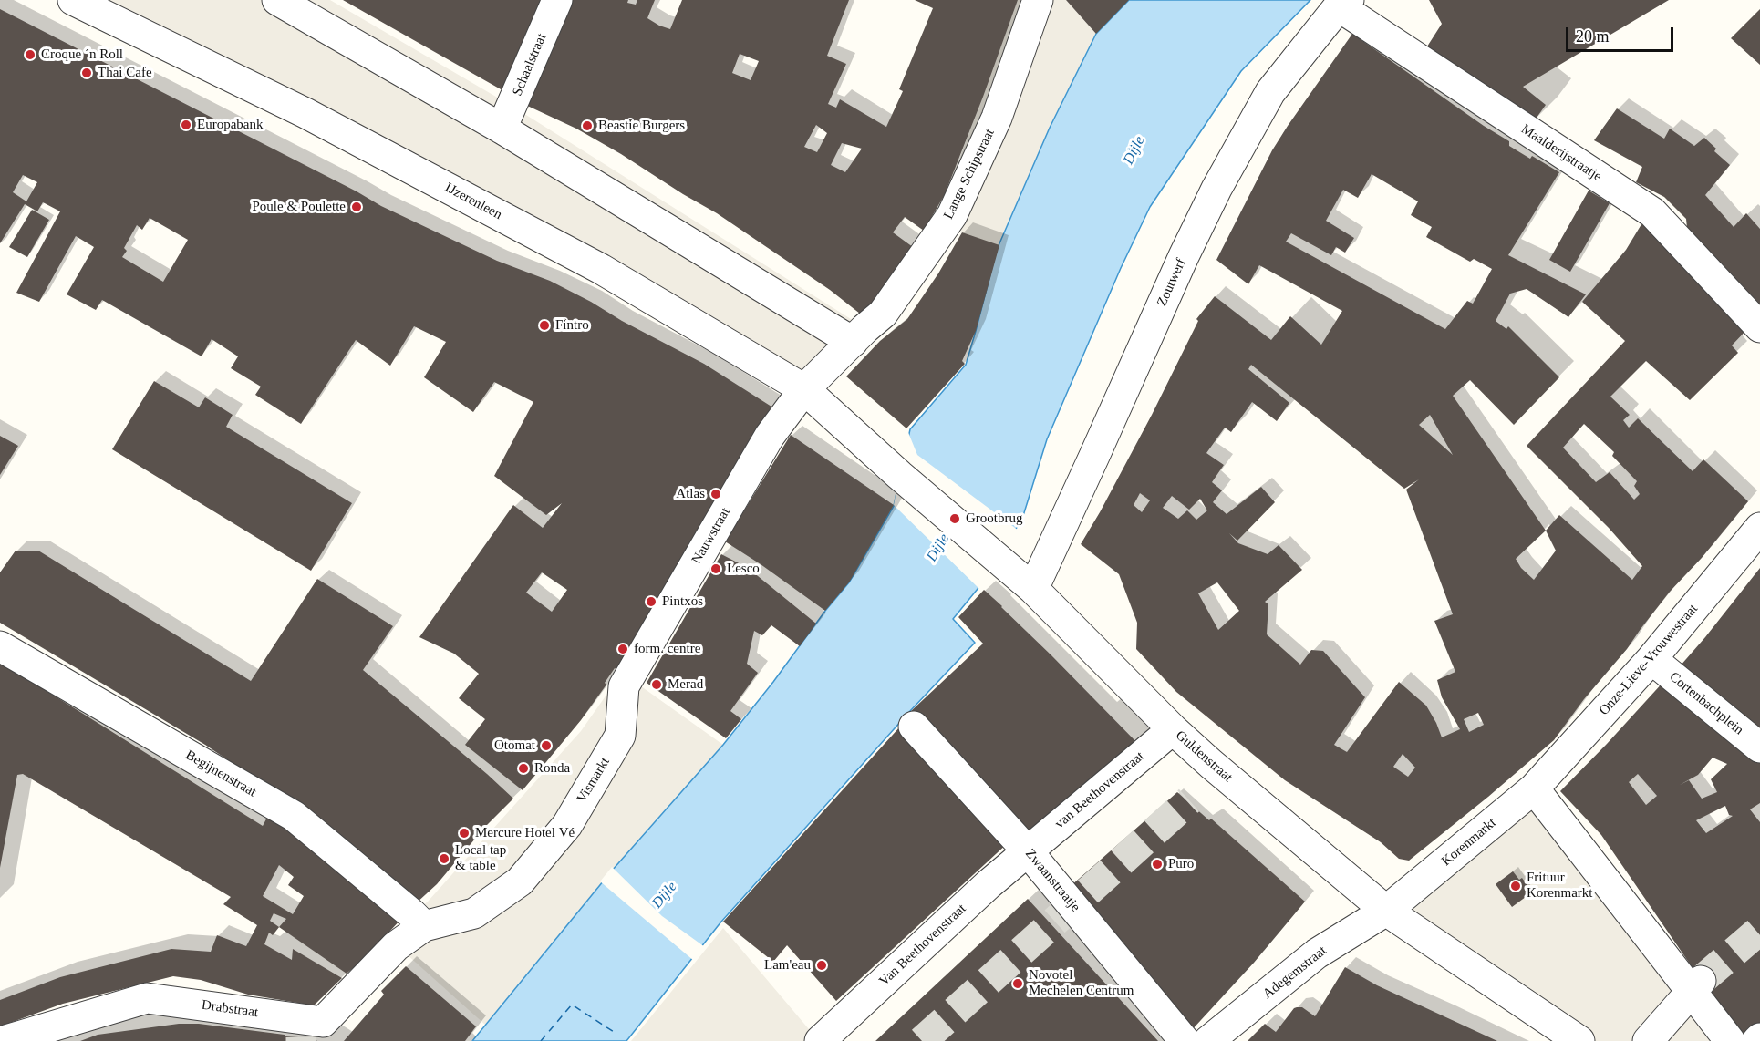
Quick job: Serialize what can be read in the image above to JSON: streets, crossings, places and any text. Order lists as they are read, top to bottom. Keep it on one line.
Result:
{"streets":{"street":["Schaalstraat","Maalderijstraatje","Lange Schipstraat","IJzerenleen","Zoutwerf","Nauwstraat","Onze-Lieve-Vrouwestraat","Cortenbachplein","Guldenstraat","Begijnenstraat","Vismarkt","van Beethovenstraat","Korenmarkt","Zwaanstraatje","Van Beethovenstraat","Adegemstraat","Drabstraat"]},"crossings":[["Maalderijstraatje","Zoutwerf"],["IJzerenleen","Nauwstraat"],["Zoutwerf","Guldenstraat"],["Nauwstraat","Vismarkt"],["Onze-Lieve-Vrouwestraat","Cortenbachplein"],["Onze-Lieve-Vrouwestraat","Korenmarkt"],["Guldenstraat","van Beethovenstraat"],["Guldenstraat","Korenmarkt"],["Guldenstraat","Adegemstraat"],["Begijnenstraat","Vismarkt"],["Begijnenstraat","Drabstraat"],["Vismarkt","Drabstraat"],["van Beethovenstraat","Zwaanstraatje"],["van Beethovenstraat","Van Beethovenstraat"],["Korenmarkt","Adegemstraat"],["Zwaanstraatje","Van Beethovenstraat"]],"water":["Dijle"],"places":["Croque ´n Roll","Thai Cafe","Europabank","Beastie Burgers","Poule & Poulette","Fintro","Atlas","Grootbrug","Lesco","Pintxos","form. centre","Merad","Otomat","Ronda","Mercure Hotel Vé","Local tap & table","Puro","Frituur Korenmarkt","Lam'eau","Novotel Mechelen Centrum"],"scale_bar":"20 m"}
